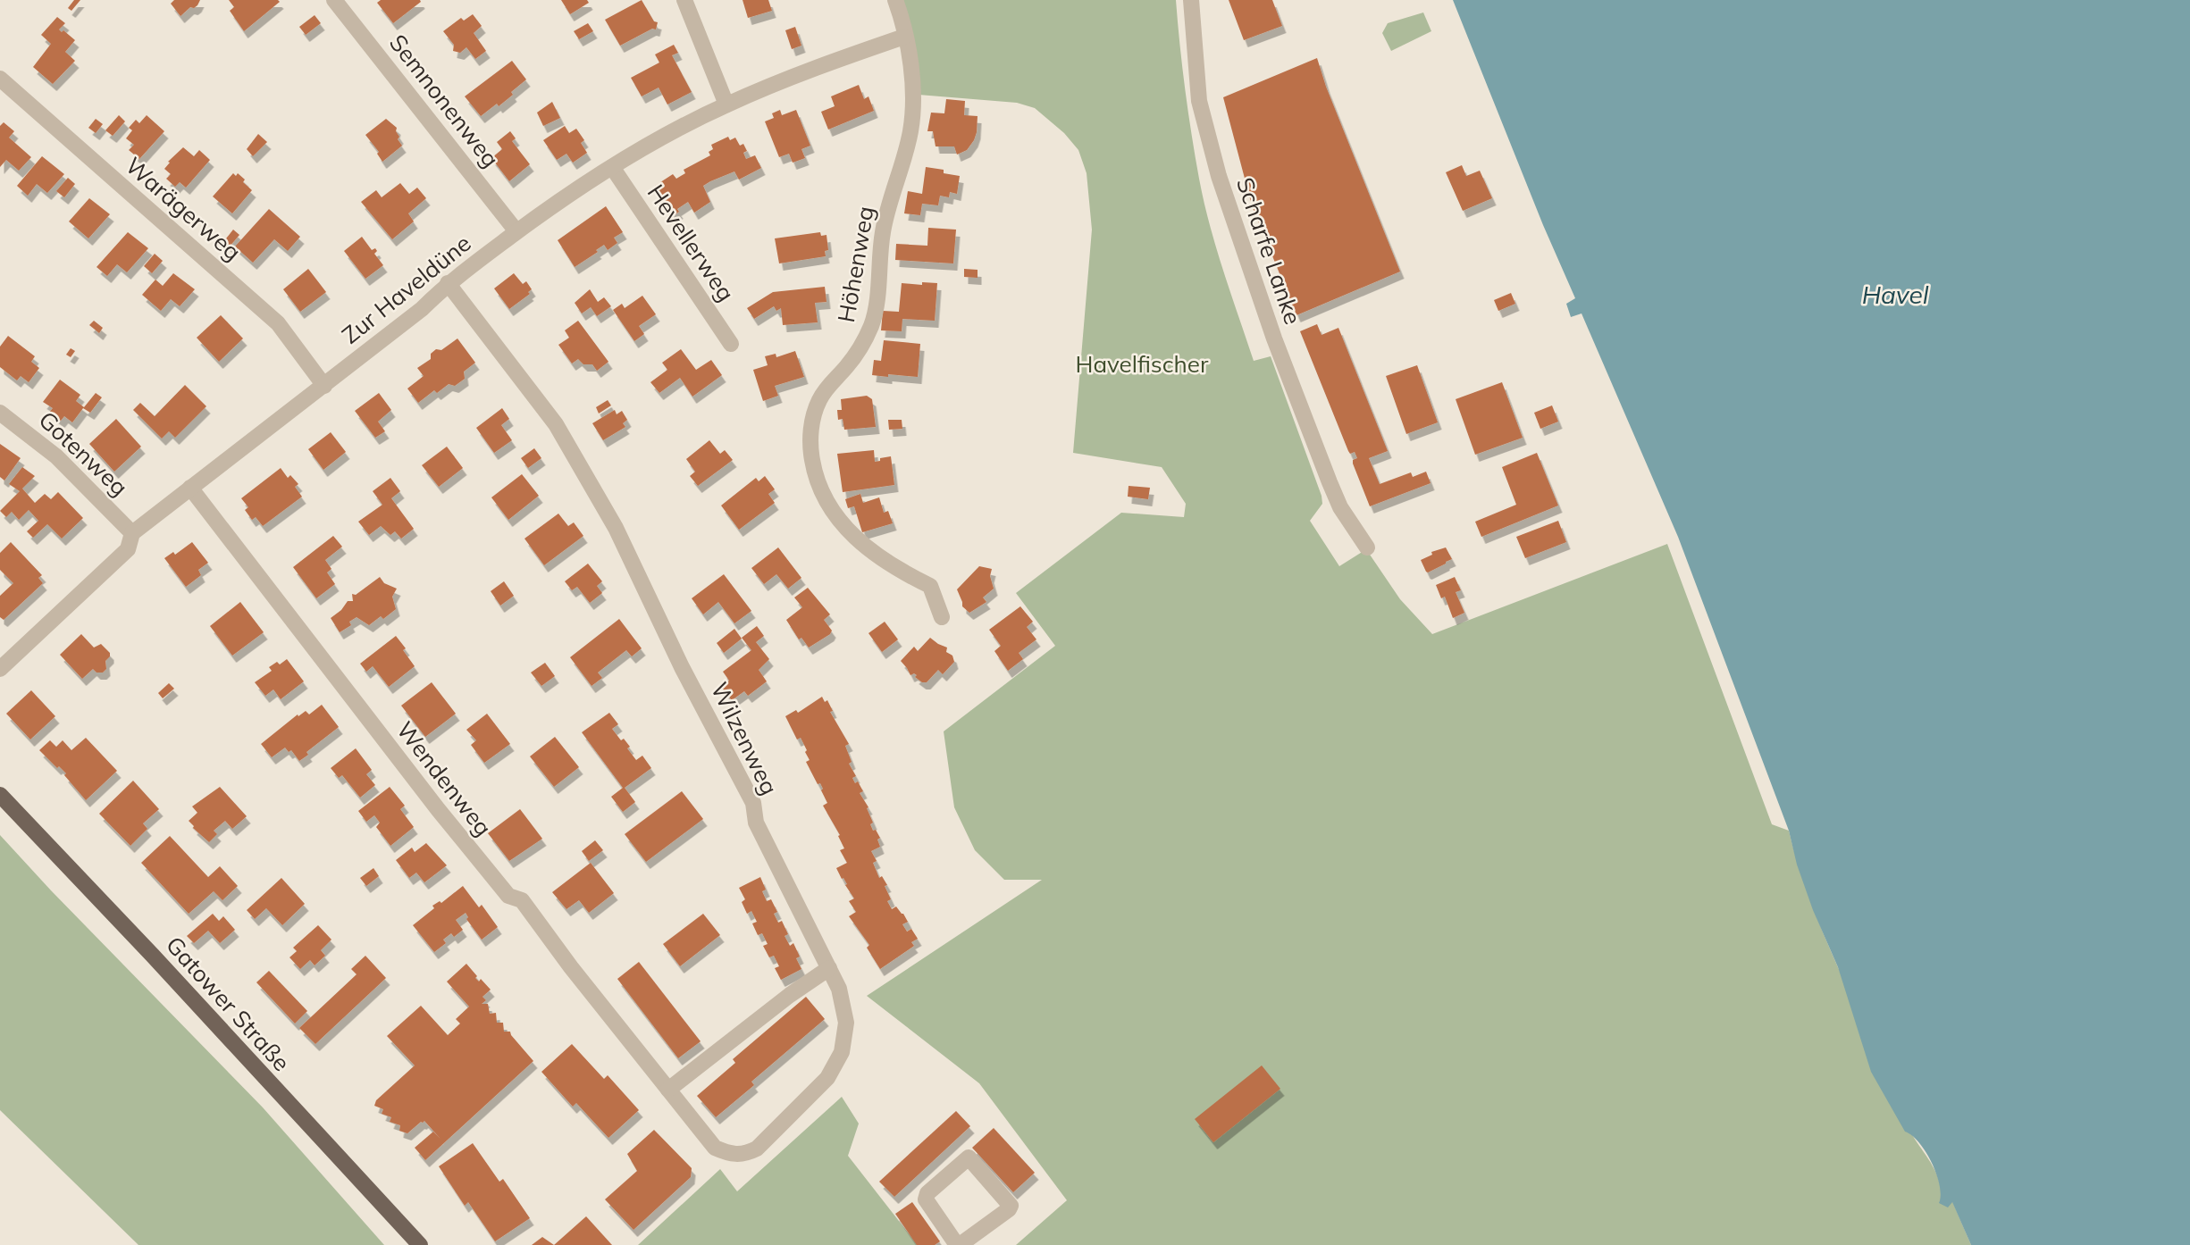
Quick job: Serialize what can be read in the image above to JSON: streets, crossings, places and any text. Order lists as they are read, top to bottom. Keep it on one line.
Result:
{"streets":{"main road":["Gatower Straße"],"street":["Semnonenweg","Warägerweg","Hevellerweg","Scharfe Lanke","Höhenweg","Zur Haveldüne","Gotenweg","Wilzenweg","Wendenweg"]},"crossings":[["Semnonenweg","Zur Haveldüne"],["Warägerweg","Zur Haveldüne"],["Hevellerweg","Zur Haveldüne"],["Höhenweg","Zur Haveldüne"],["Zur Haveldüne","Gotenweg"],["Zur Haveldüne","Wilzenweg"],["Zur Haveldüne","Wendenweg"],["Wilzenweg","Wendenweg"]],"water":["Havel"],"parks":["Havelfischer"]}
